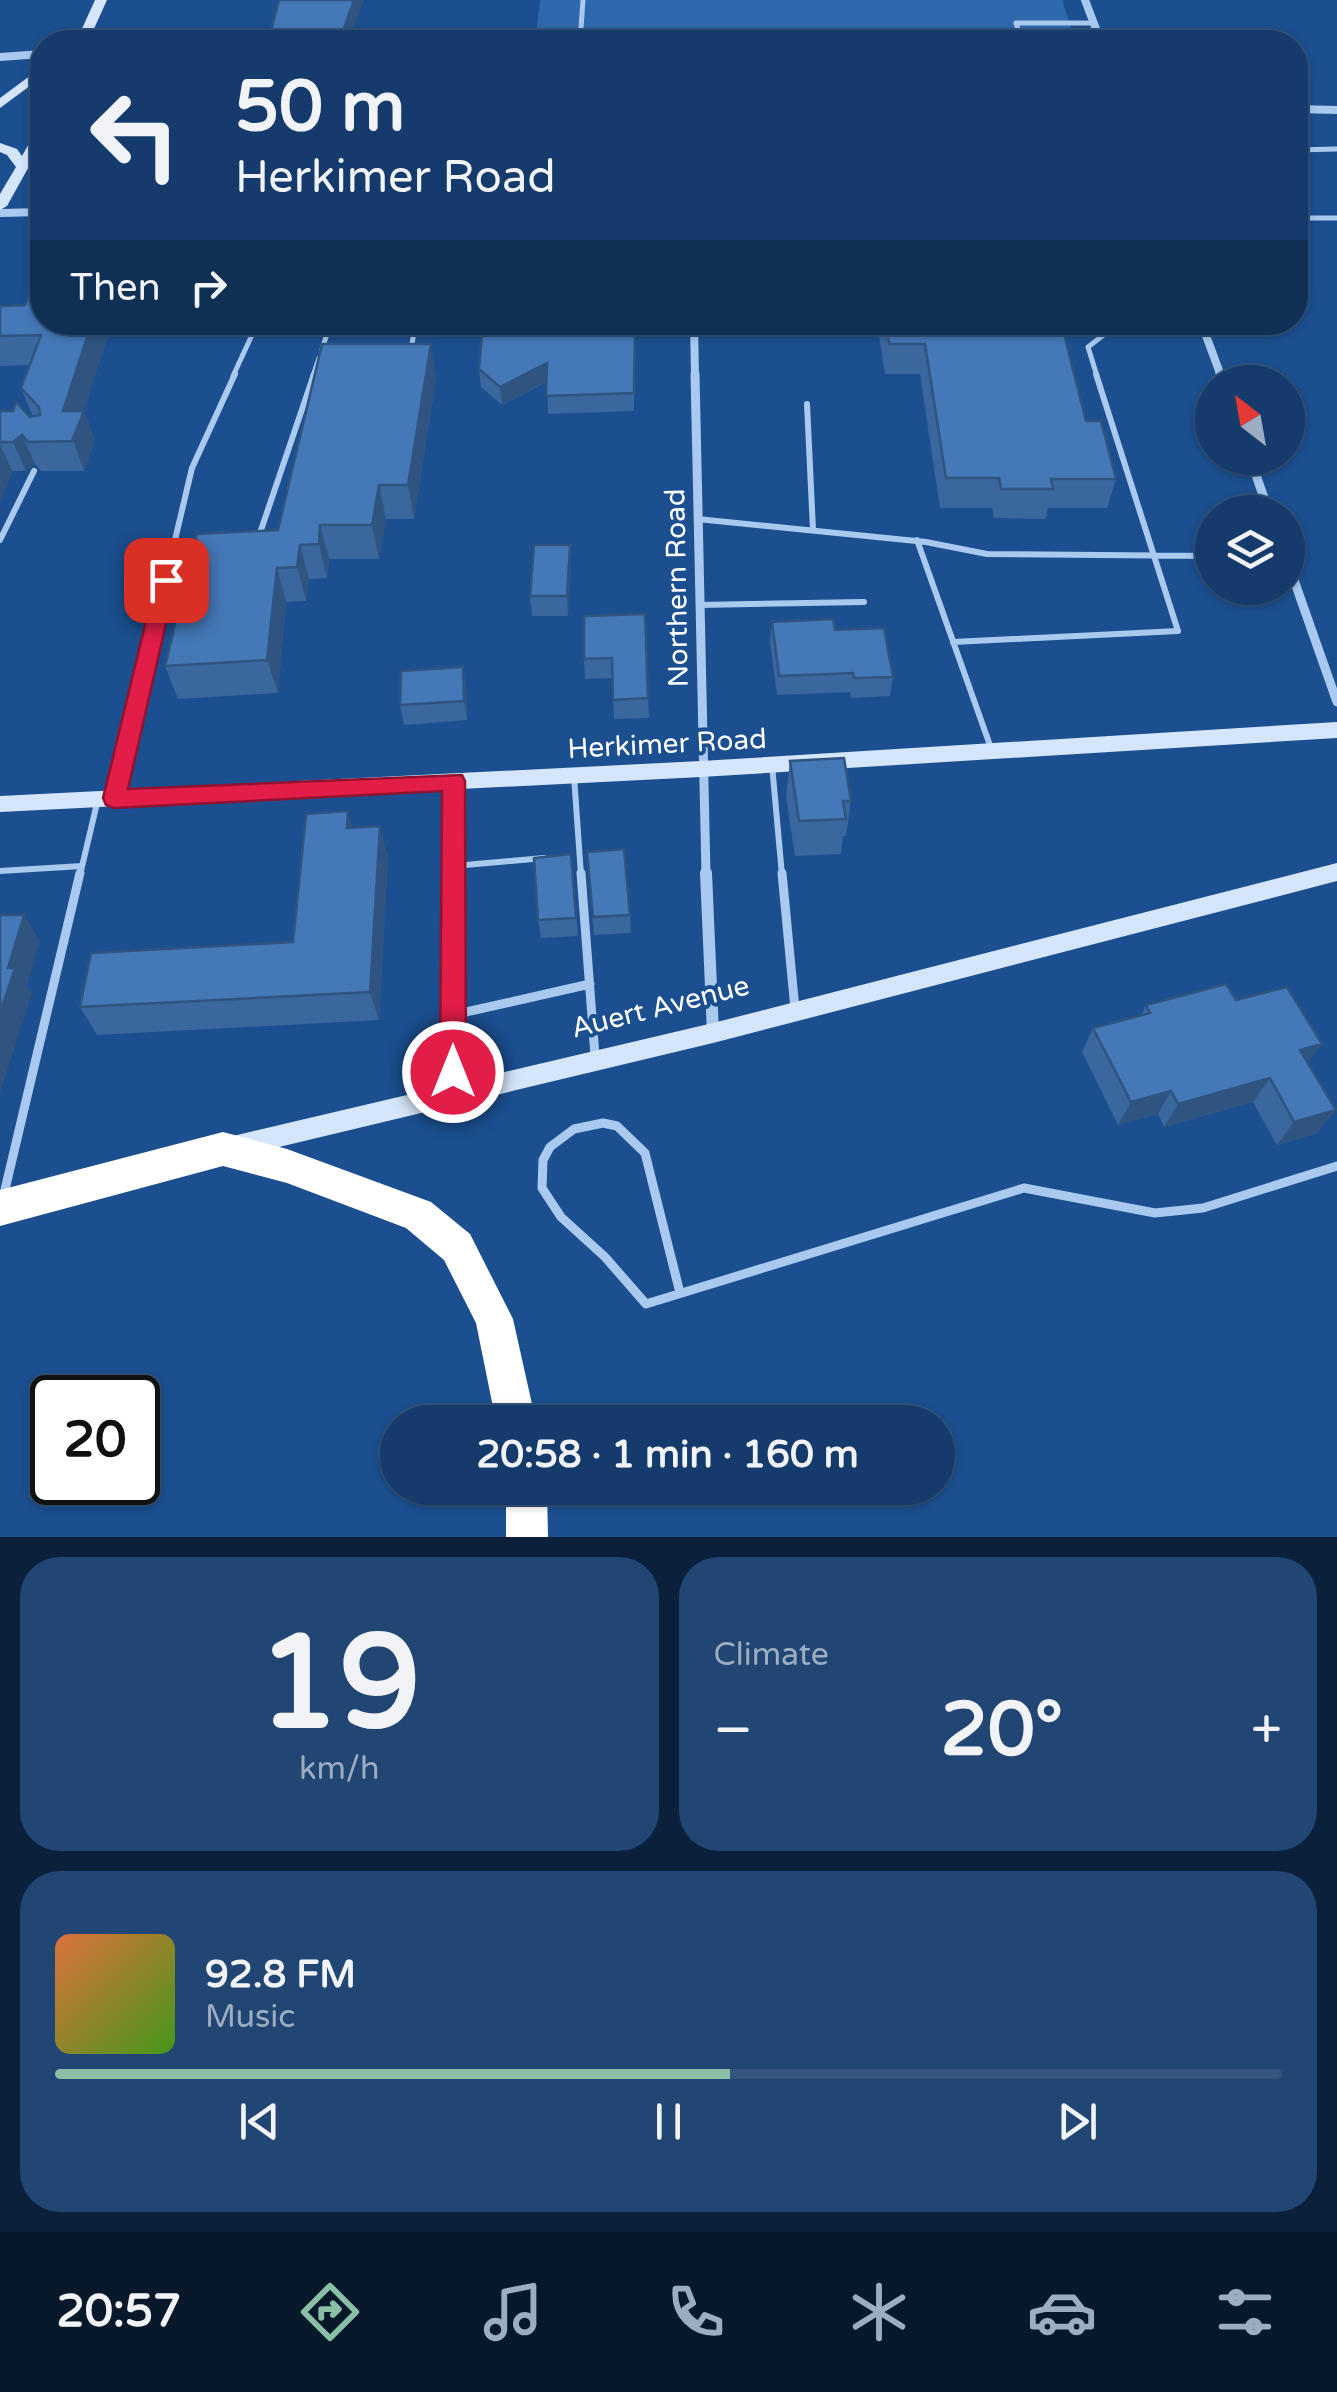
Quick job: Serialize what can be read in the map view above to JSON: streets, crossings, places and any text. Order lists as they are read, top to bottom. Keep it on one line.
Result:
{"streets":{"highway":["Auert Avenue"],"main road":["Herkimer Road"],"street":["Northern Road"]},"crossings":[["Northern Road","Herkimer Road"],["Northern Road","Auert Avenue"]],"north":"top left","page":{"turn":["50 m","Herkimer Road"],"then":"Then","limit":"20","trip":"20:58 · 1 min · 160 m","tile":[["19","km/h"],"Climate"],"heat":["−","20°","+"],"song":["92.8 FM","Music"],"tabs":"20:57"}}
